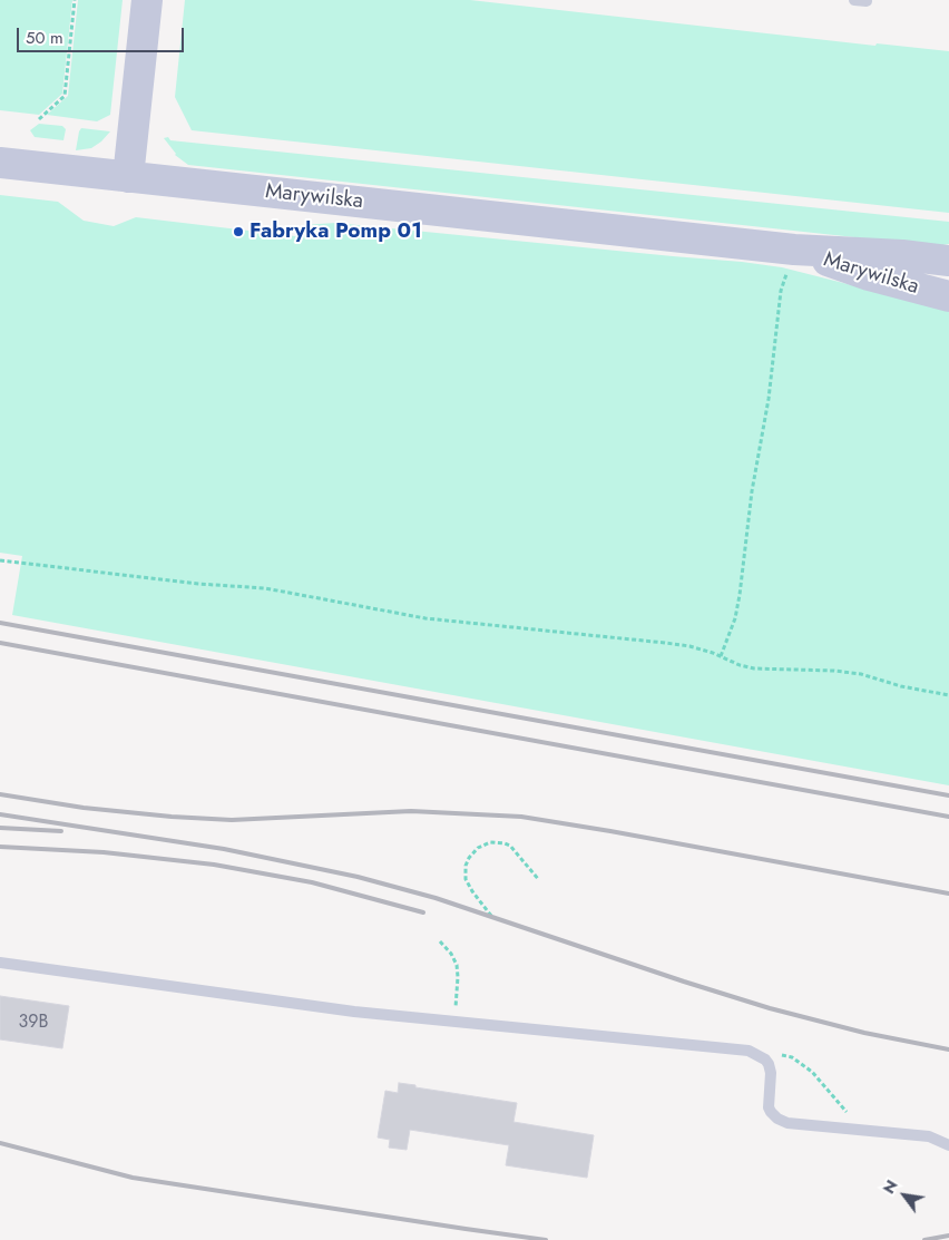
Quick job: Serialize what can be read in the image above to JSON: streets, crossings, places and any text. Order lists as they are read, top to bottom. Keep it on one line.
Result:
{"streets":{"main road":["Marywilska"]},"places":["Fabryka Pomp 01"],"house_numbers":["39B"],"scale_bar":"50 m","north":"top left"}
